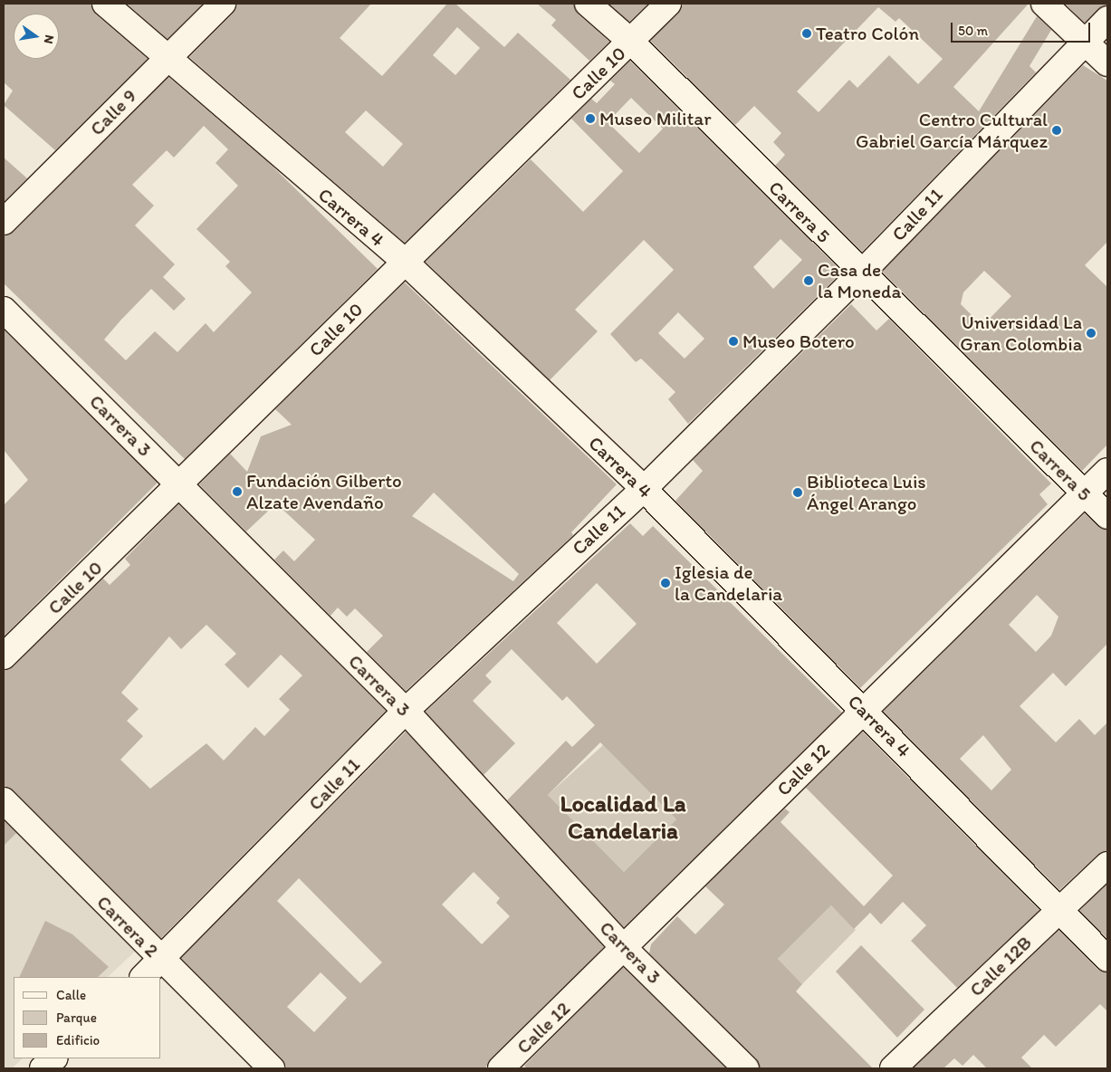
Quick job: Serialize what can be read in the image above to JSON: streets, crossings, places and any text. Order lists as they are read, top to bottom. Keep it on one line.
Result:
{"streets":{"street":["Calle 10","Calle 9","Carrera 5","Calle 11","Carrera 4","Carrera 3","Calle 12","Carrera 2","Calle 12B"]},"crossings":[["Calle 10","Carrera 5"],["Calle 10","Carrera 4"],["Calle 10","Carrera 3"],["Calle 9","Carrera 4"],["Carrera 5","Calle 11"],["Carrera 5","Calle 12"],["Calle 11","Carrera 4"],["Calle 11","Carrera 3"],["Calle 11","Carrera 2"],["Carrera 4","Calle 12"],["Carrera 4","Calle 12B"],["Carrera 3","Calle 12"]],"districts":["Localidad La Candelaria"],"places":["Teatro Colón","Museo Militar","Centro Cultural Gabriel García Márquez","Casa de la Moneda","Universidad La Gran Colombia","Museo Botero","Fundación Gilberto Alzate Avendaño","Biblioteca Luis Ángel Arango","Iglesia de la Candelaria"],"legend":["Calle","Parque","Edificio"],"scale_bar":"50 m","north":"right"}
